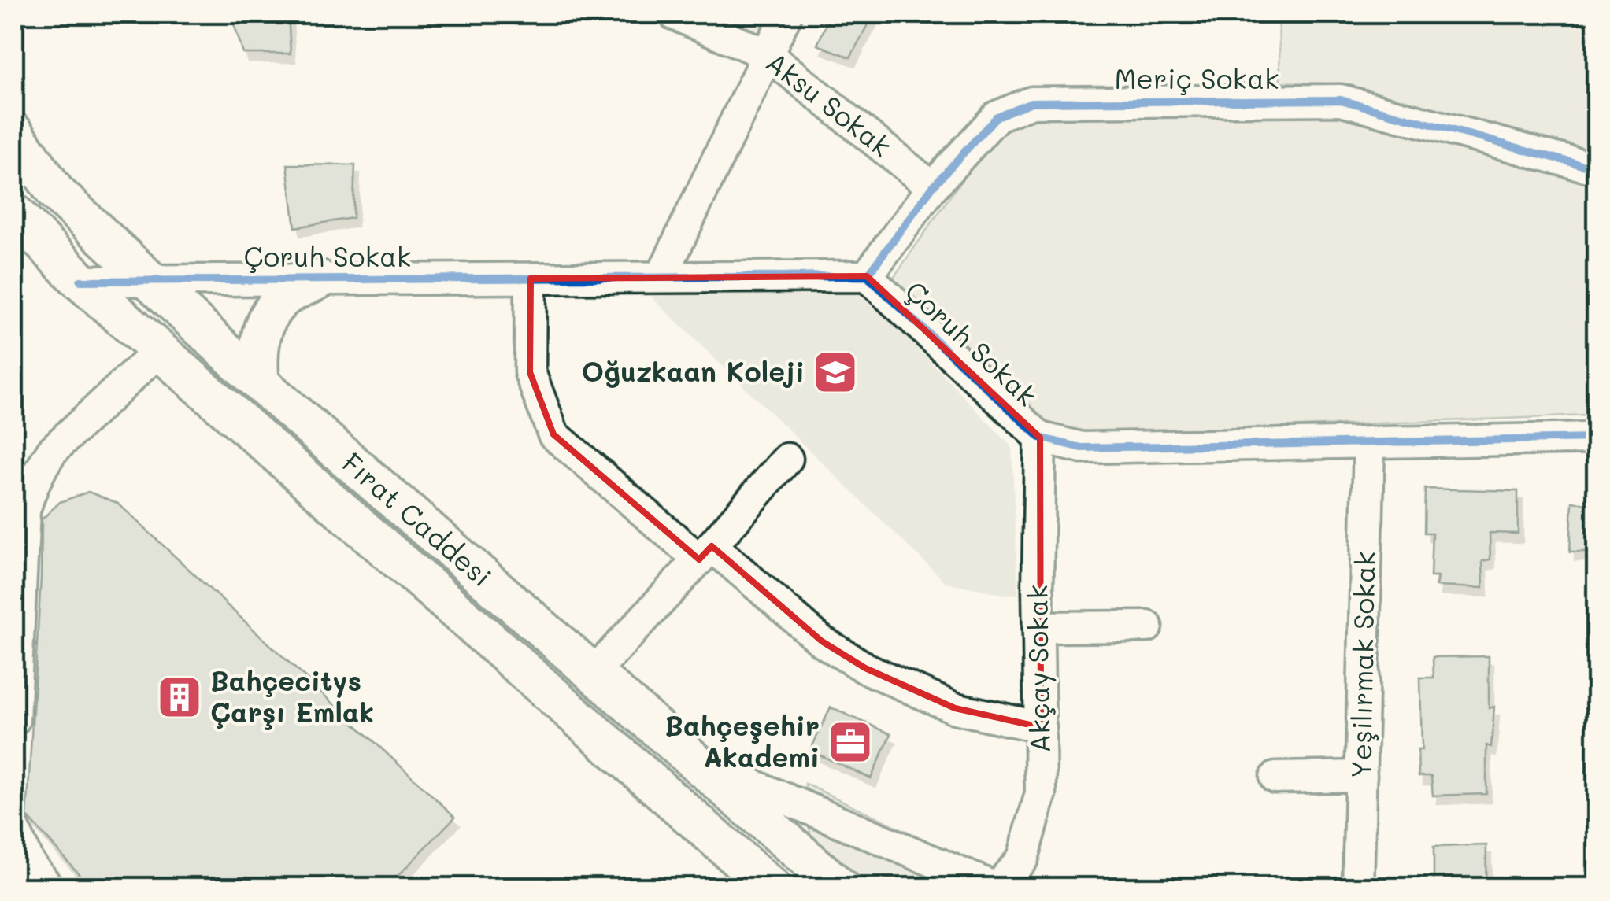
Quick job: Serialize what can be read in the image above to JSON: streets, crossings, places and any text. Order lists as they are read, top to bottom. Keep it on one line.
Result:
{"streets":{"main road":["Fırat Caddesi"],"street":["Meriç Sokak","Aksu Sokak","Çoruh Sokak","Yeşilırmak Sokak","Akçay Sokak"]},"crossings":[["Meriç Sokak","Aksu Sokak"],["Meriç Sokak","Çoruh Sokak"],["Çoruh Sokak","Fırat Caddesi"],["Çoruh Sokak","Yeşilırmak Sokak"],["Çoruh Sokak","Akçay Sokak"]],"places":{"school or university":["Oğuzkaan Koleji"],"building":["Bahçecitys Çarşı Emlak"],"office":["Bahçeşehir Akademi"]}}
